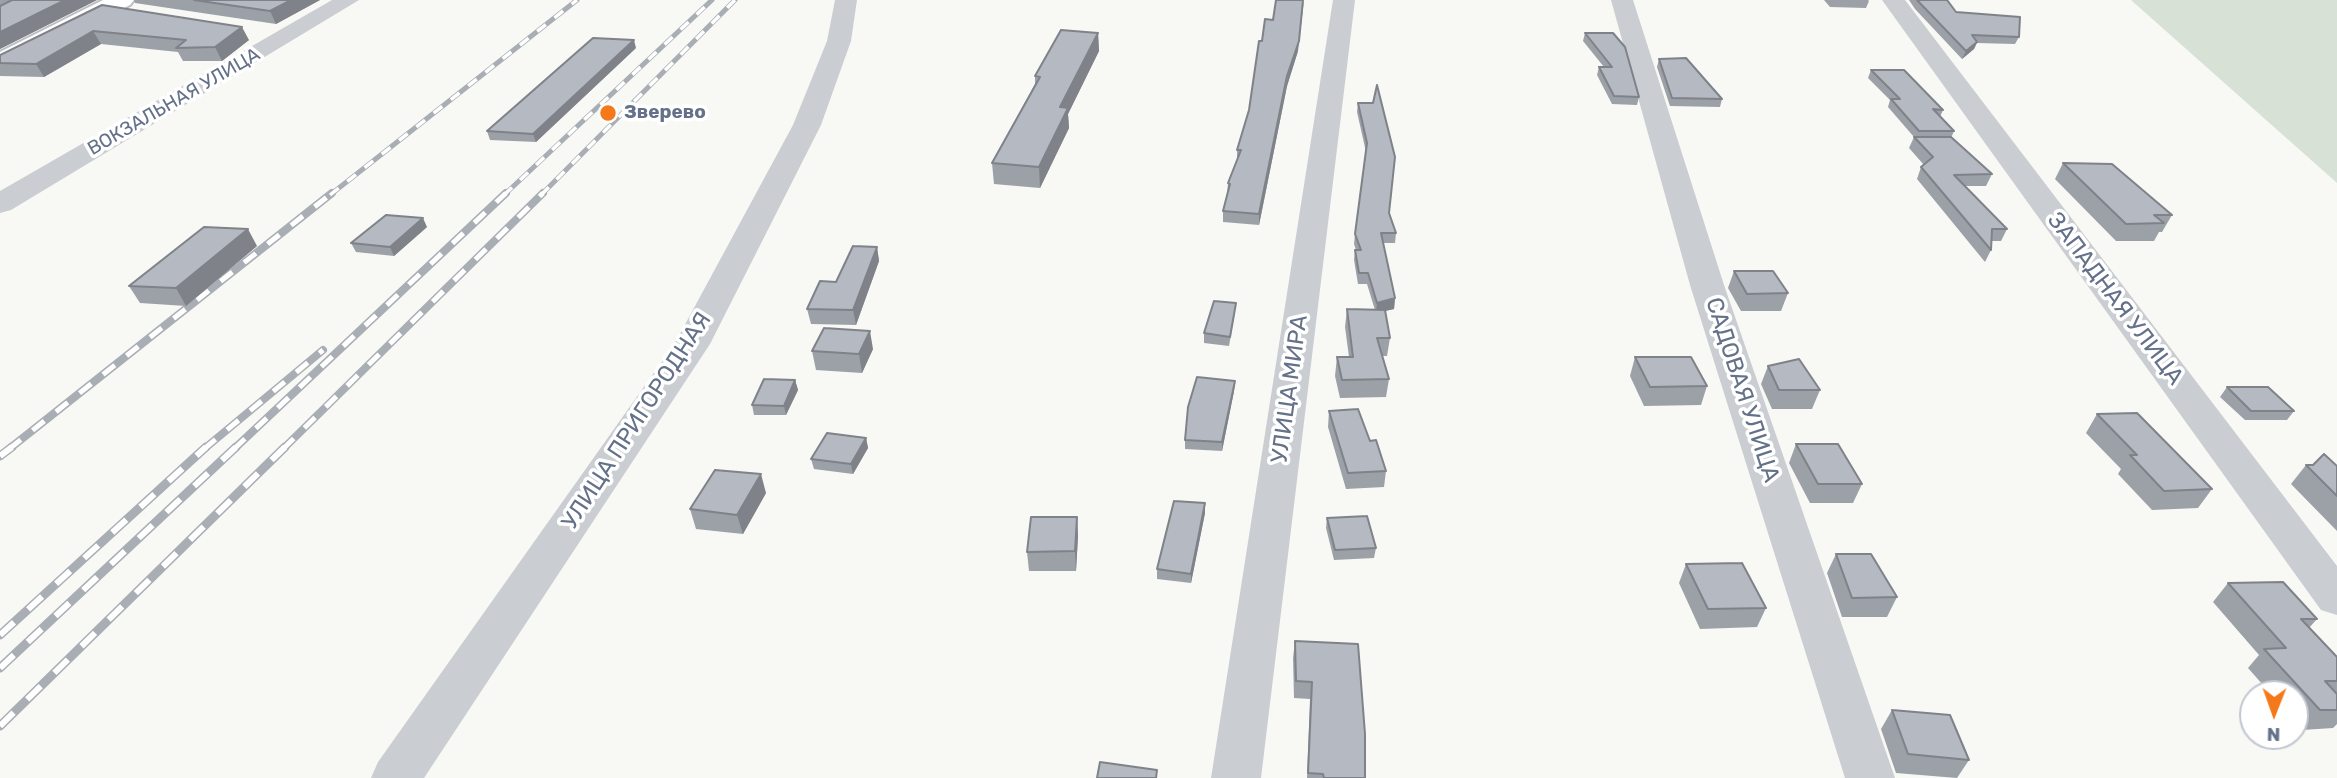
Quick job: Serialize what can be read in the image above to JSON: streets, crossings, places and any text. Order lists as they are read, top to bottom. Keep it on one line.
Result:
{"streets":{"street":["ВОКЗАЛЬНАЯ УЛИЦА","ЗАПАДНАЯ УЛИЦА","УЛИЦА МИРА","САДОВАЯ УЛИЦА","УЛИЦА ПРИГОРОДНАЯ"]},"places":["Зверево"],"north":"bottom"}
